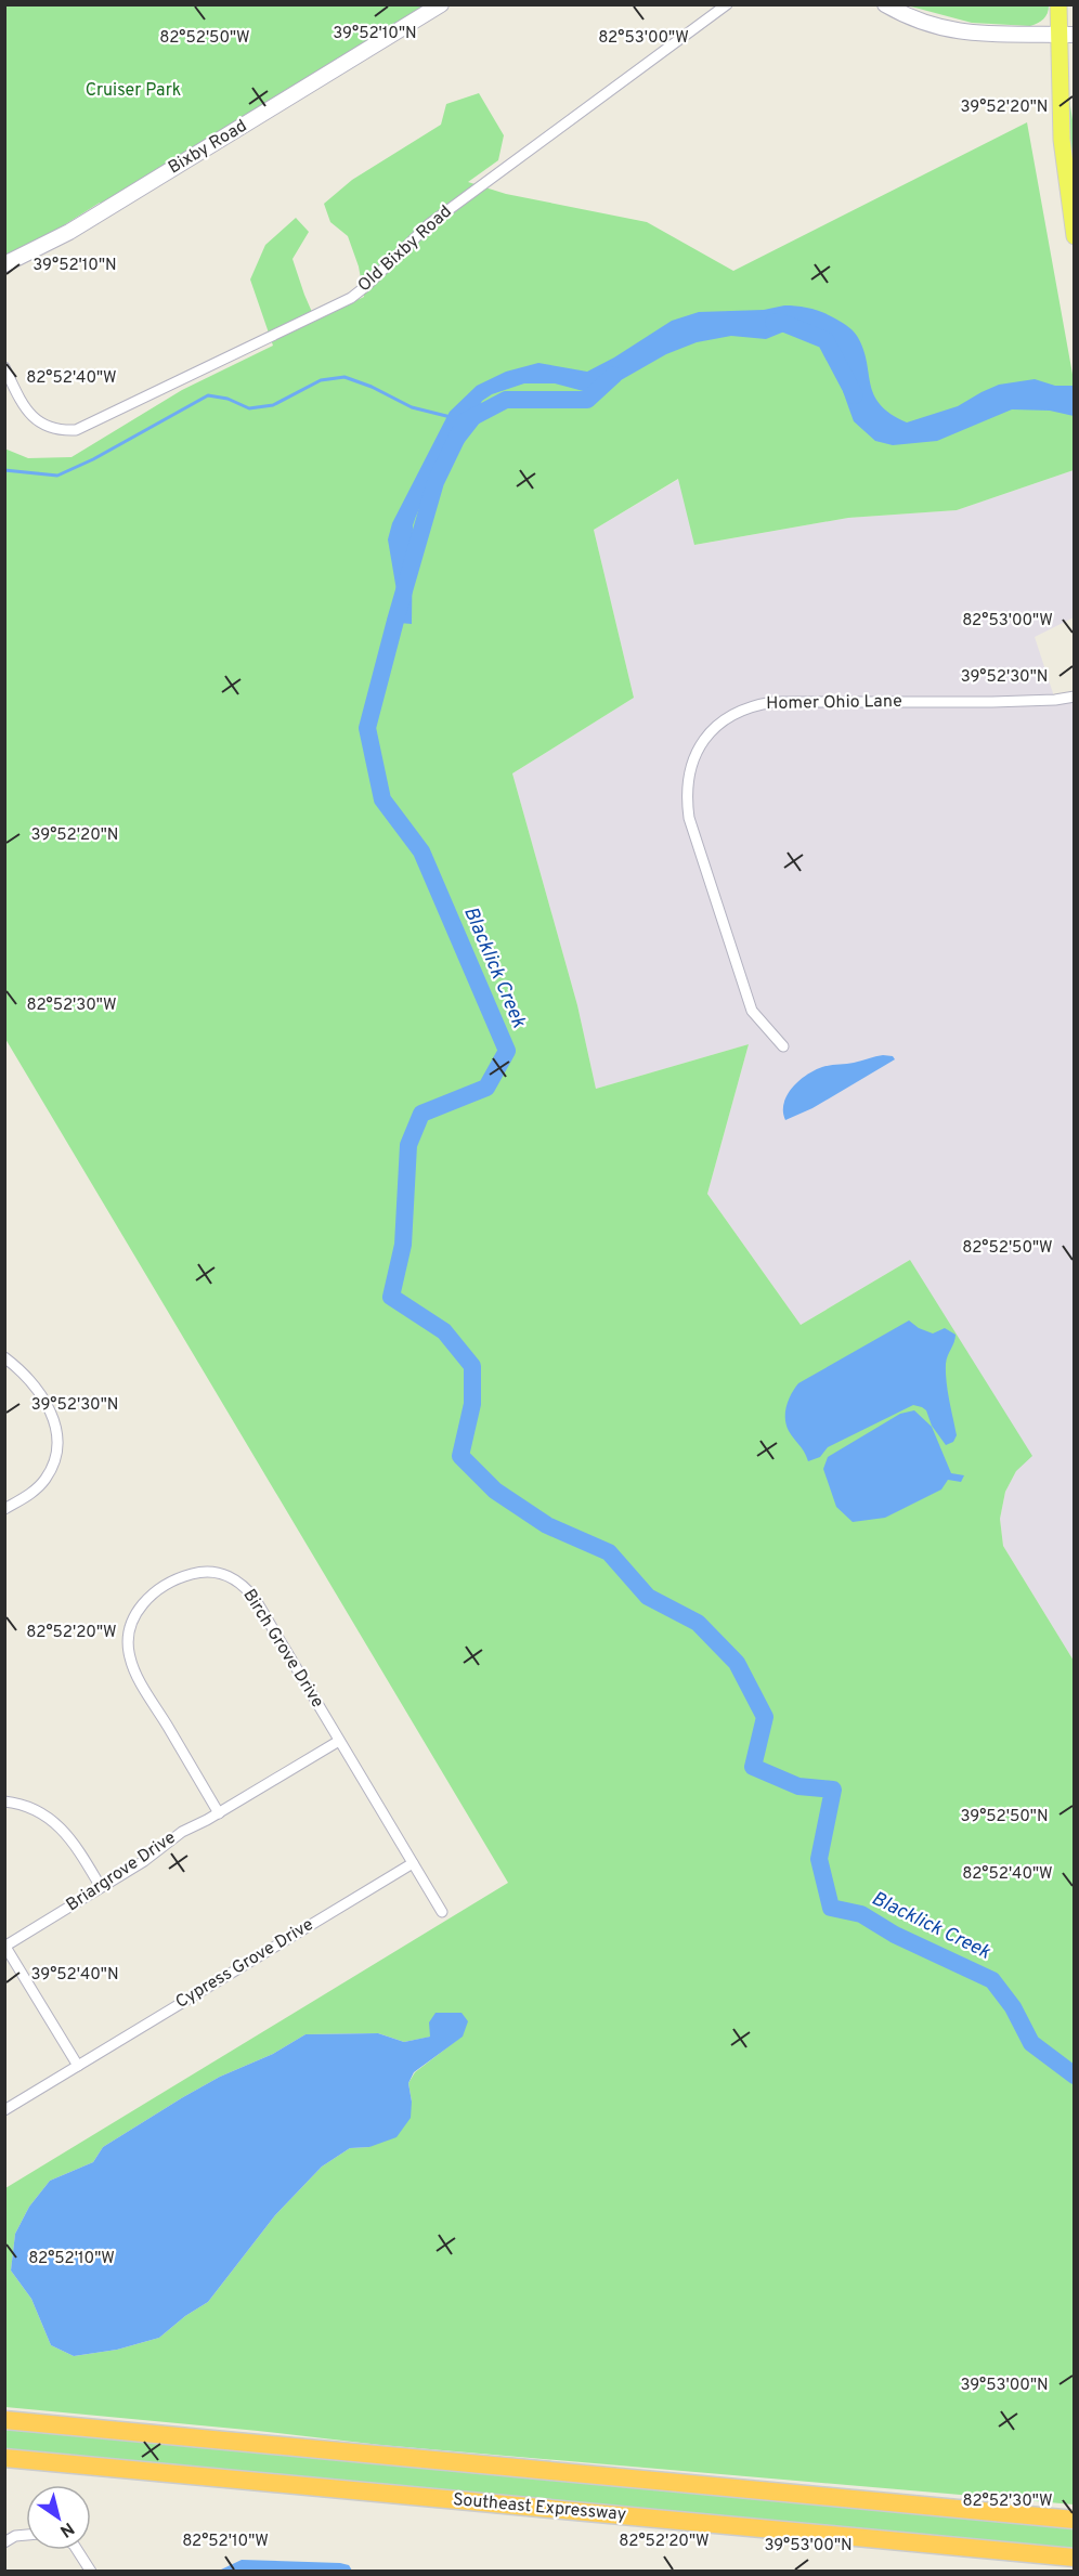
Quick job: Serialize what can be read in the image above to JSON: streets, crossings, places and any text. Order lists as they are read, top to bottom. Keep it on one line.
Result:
{"streets":{"highway":["Southeast Expressway"],"street":["Bixby Road","Old Bixby Road","Homer Ohio Lane","Birch Grove Drive","Briargrove Drive","Cypress Grove Drive"]},"crossings":[["Birch Grove Drive","Briargrove Drive"],["Birch Grove Drive","Cypress Grove Drive"]],"water":["Blacklick Creek"],"parks":["Cruiser Park"],"north":"bottom right","coordinates":["39°52'10\"N","82°52'50\"W","82°53'00\"W","39°52'20\"N","82°52'40\"W","39°52'30\"N","82°52'30\"W","82°52'20\"W","39°52'50\"N","39°52'40\"N","82°52'10\"W","39°53'00\"N"]}
